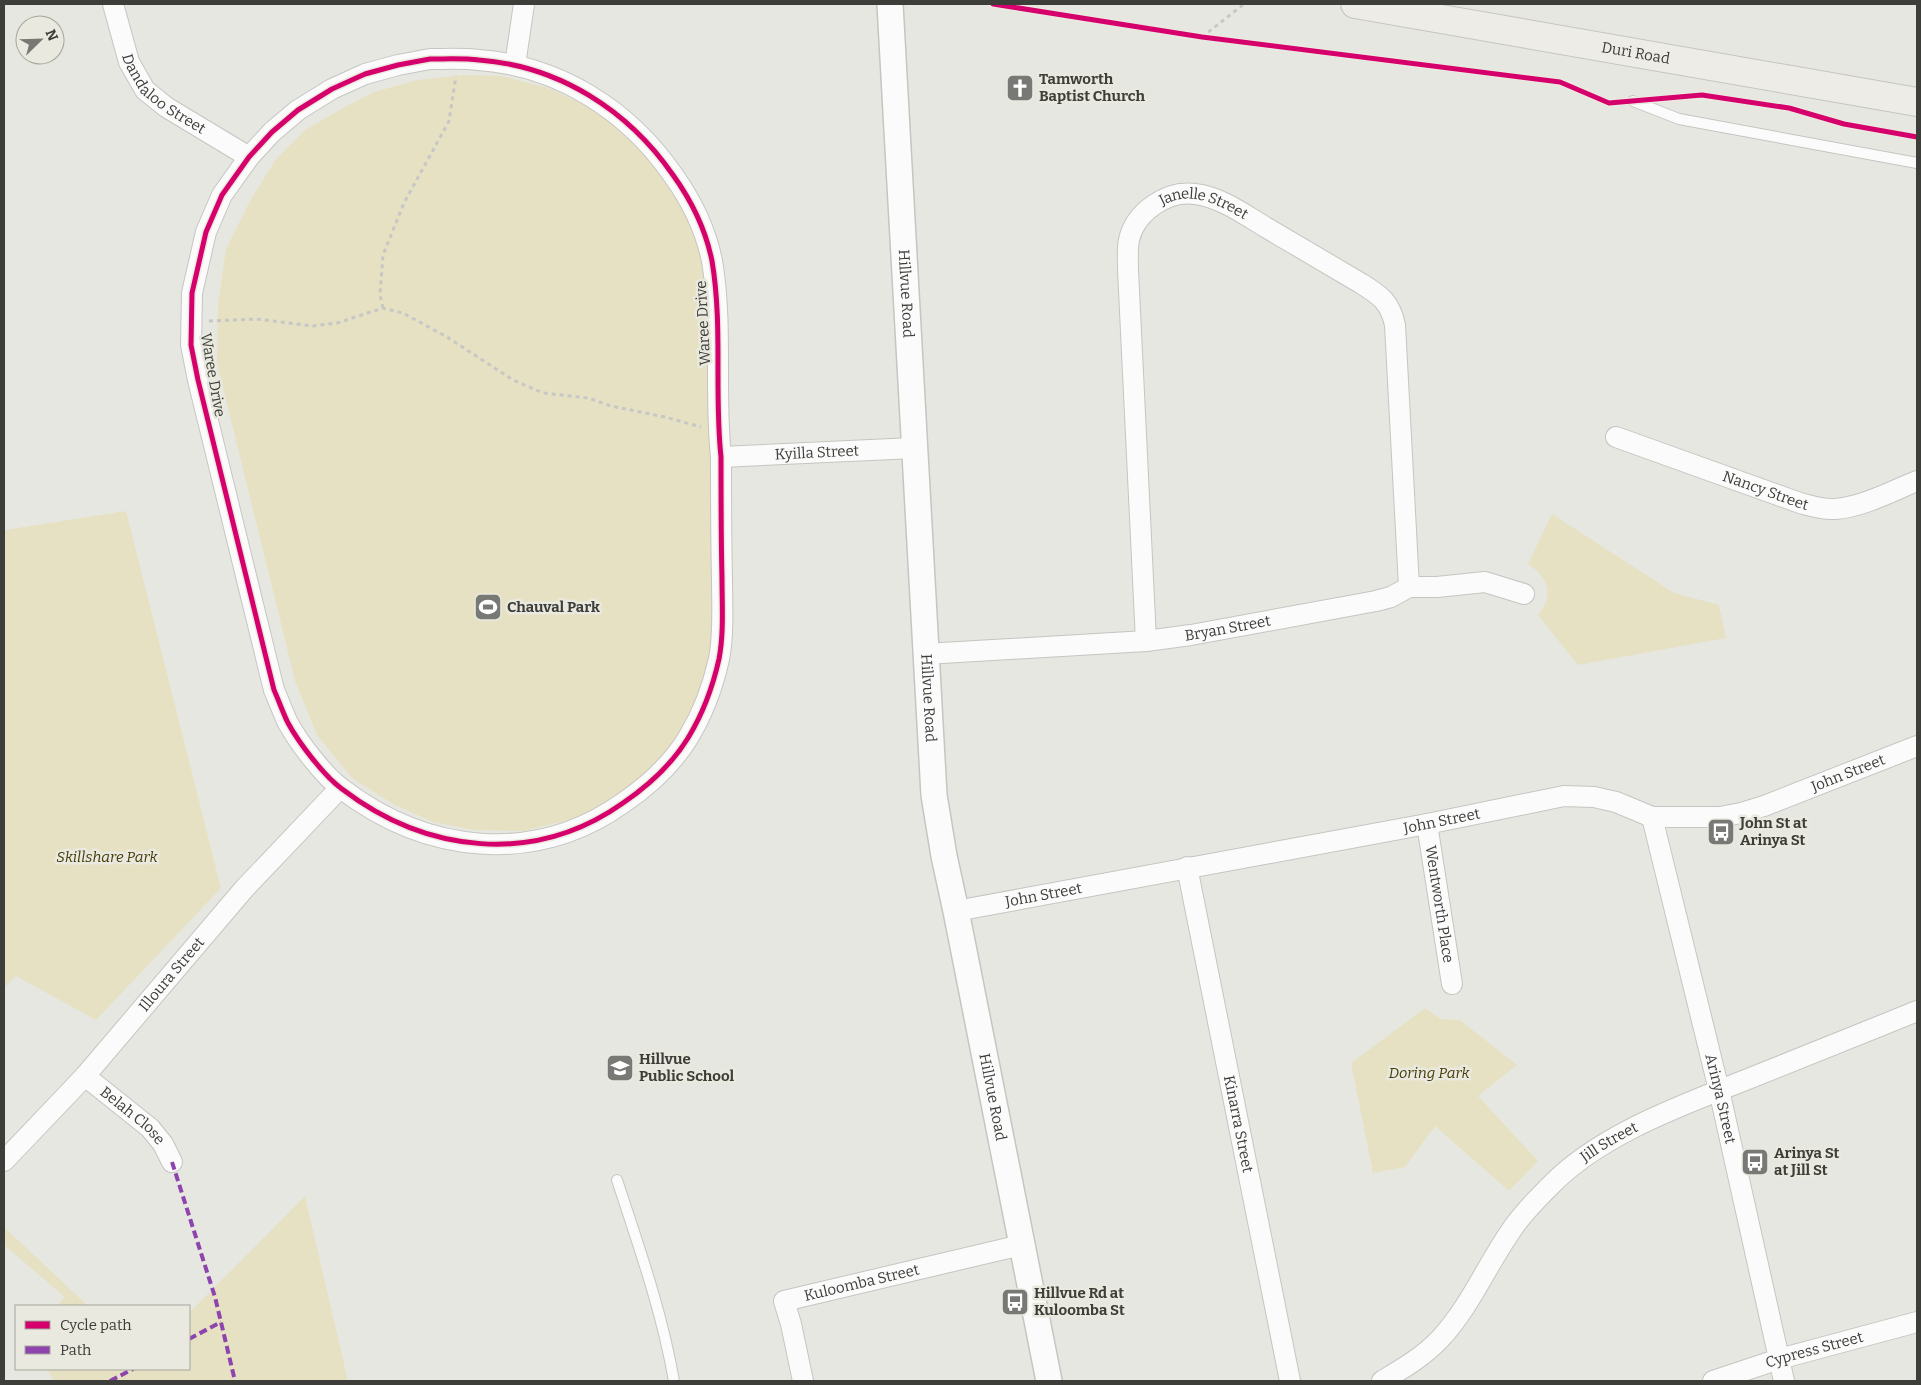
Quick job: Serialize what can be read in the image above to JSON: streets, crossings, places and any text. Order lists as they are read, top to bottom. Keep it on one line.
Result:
{"streets":{"main road":["Duri Road"],"street":["Dandaloo Street","Janelle Street","Hillvue Road","Waree Drive","Kyilla Street","Nancy Street","Bryan Street","John Street","Wentworth Place","Illoura Street","Arinya Street","Belah Close","Kinarra Street","Jill Street","Kuloomba Street","Cypress Street"]},"crossings":[["Dandaloo Street","Waree Drive"],["Janelle Street","Bryan Street"],["Hillvue Road","Kyilla Street"],["Hillvue Road","Bryan Street"],["Hillvue Road","John Street"],["Hillvue Road","Kuloomba Street"],["Waree Drive","Kyilla Street"],["Waree Drive","Illoura Street"],["John Street","Wentworth Place"],["John Street","Arinya Street"],["John Street","Kinarra Street"],["Illoura Street","Belah Close"],["Arinya Street","Jill Street"],["Arinya Street","Cypress Street"]],"parks":["Skillshare Park","Doring Park"],"places":{"church":["Tamworth Baptist Church"],"sports":["Chauval Park"],"bus stop":["John St at Arinya St","Arinya St at Jill St","Hillvue Rd at Kuloomba St"],"school or university":["Hillvue Public School"]},"legend":["Cycle path","Path"],"north":"top right"}
